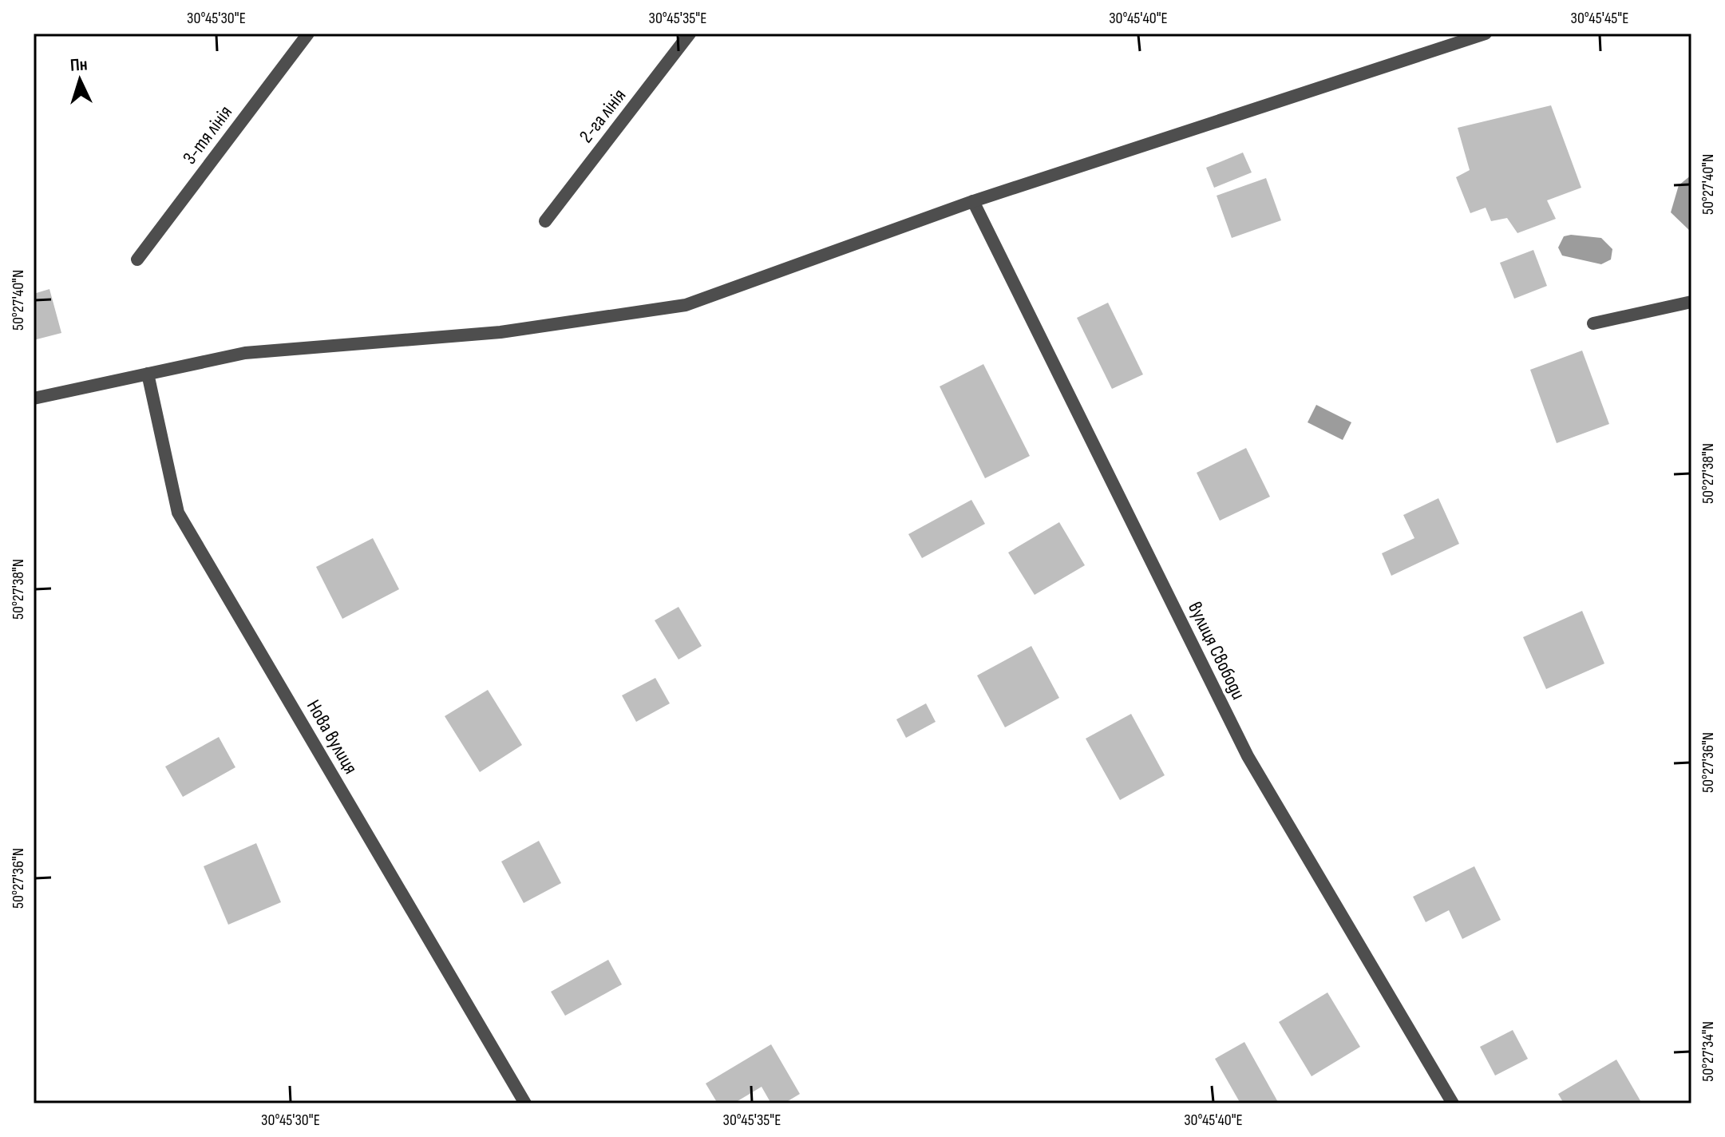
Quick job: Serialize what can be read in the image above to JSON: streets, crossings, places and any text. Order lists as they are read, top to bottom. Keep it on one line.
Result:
{"streets":{"street":["2-га лінія","3-тя лінія","вулиця Свободи","Нова вулиця"]},"north":"top","coordinates":["30°45'30\"E","30°45'35\"E","30°45'40\"E","30°45'45\"E","50°27'40\"N","50°27'38\"N","50°27'36\"N","50°27'34\"N"]}
